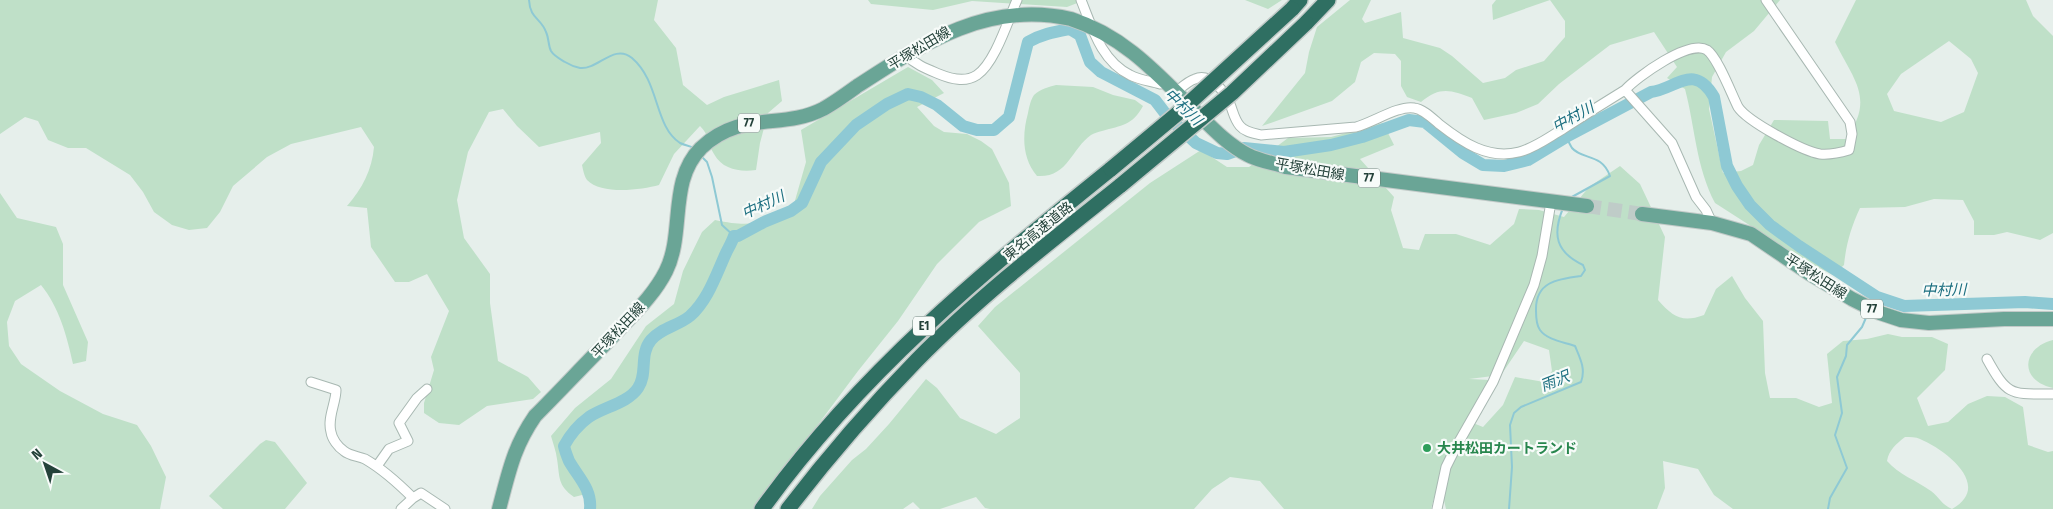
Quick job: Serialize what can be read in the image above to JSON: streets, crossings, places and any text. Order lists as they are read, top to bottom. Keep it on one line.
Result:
{"streets":{"highway":["東名高速道路","E1"],"main road":["平塚松田線","77"]},"water":["中村川","雨沢"],"places":["大井松田カートランド"],"north":"top left"}
